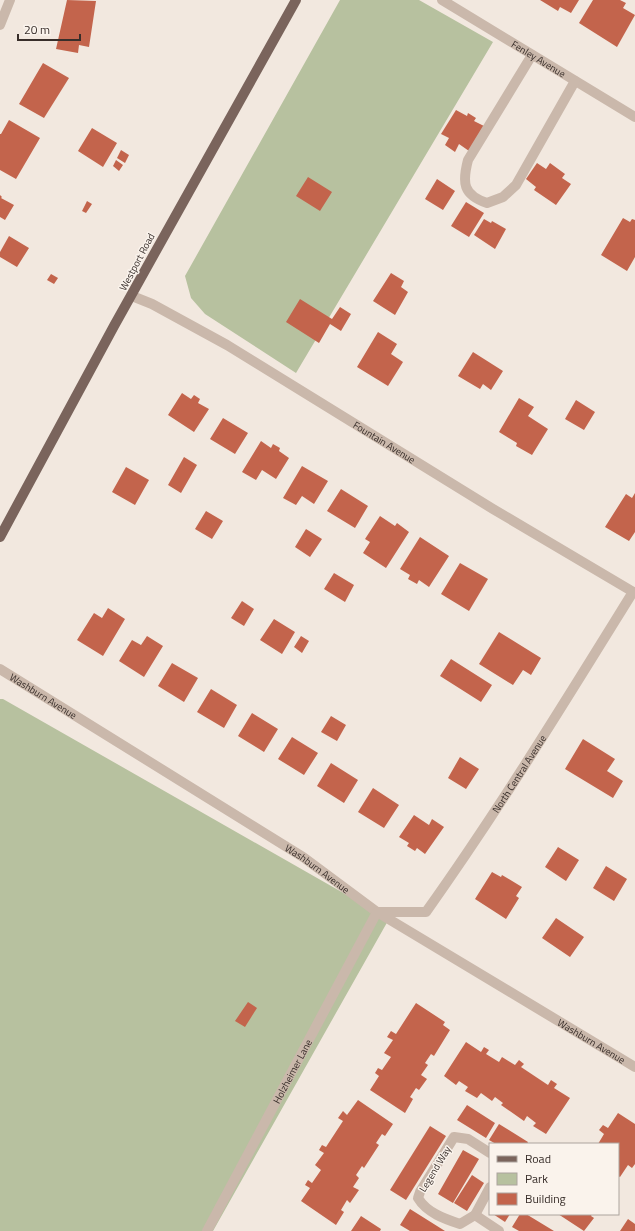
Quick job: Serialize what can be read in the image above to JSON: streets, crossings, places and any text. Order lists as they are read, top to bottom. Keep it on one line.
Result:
{"streets":{"main road":["Westport Road"],"street":["Fenley Avenue","Fountain Avenue","Washburn Avenue","North Central Avenue","Holzheimer Lane","Legend Way"]},"crossings":[["Westport Road","Fountain Avenue"],["Fountain Avenue","North Central Avenue"],["Washburn Avenue","North Central Avenue"],["Washburn Avenue","Holzheimer Lane"],["North Central Avenue","Holzheimer Lane"]],"legend":["Road","Park","Building"],"scale_bar":"20 m"}
